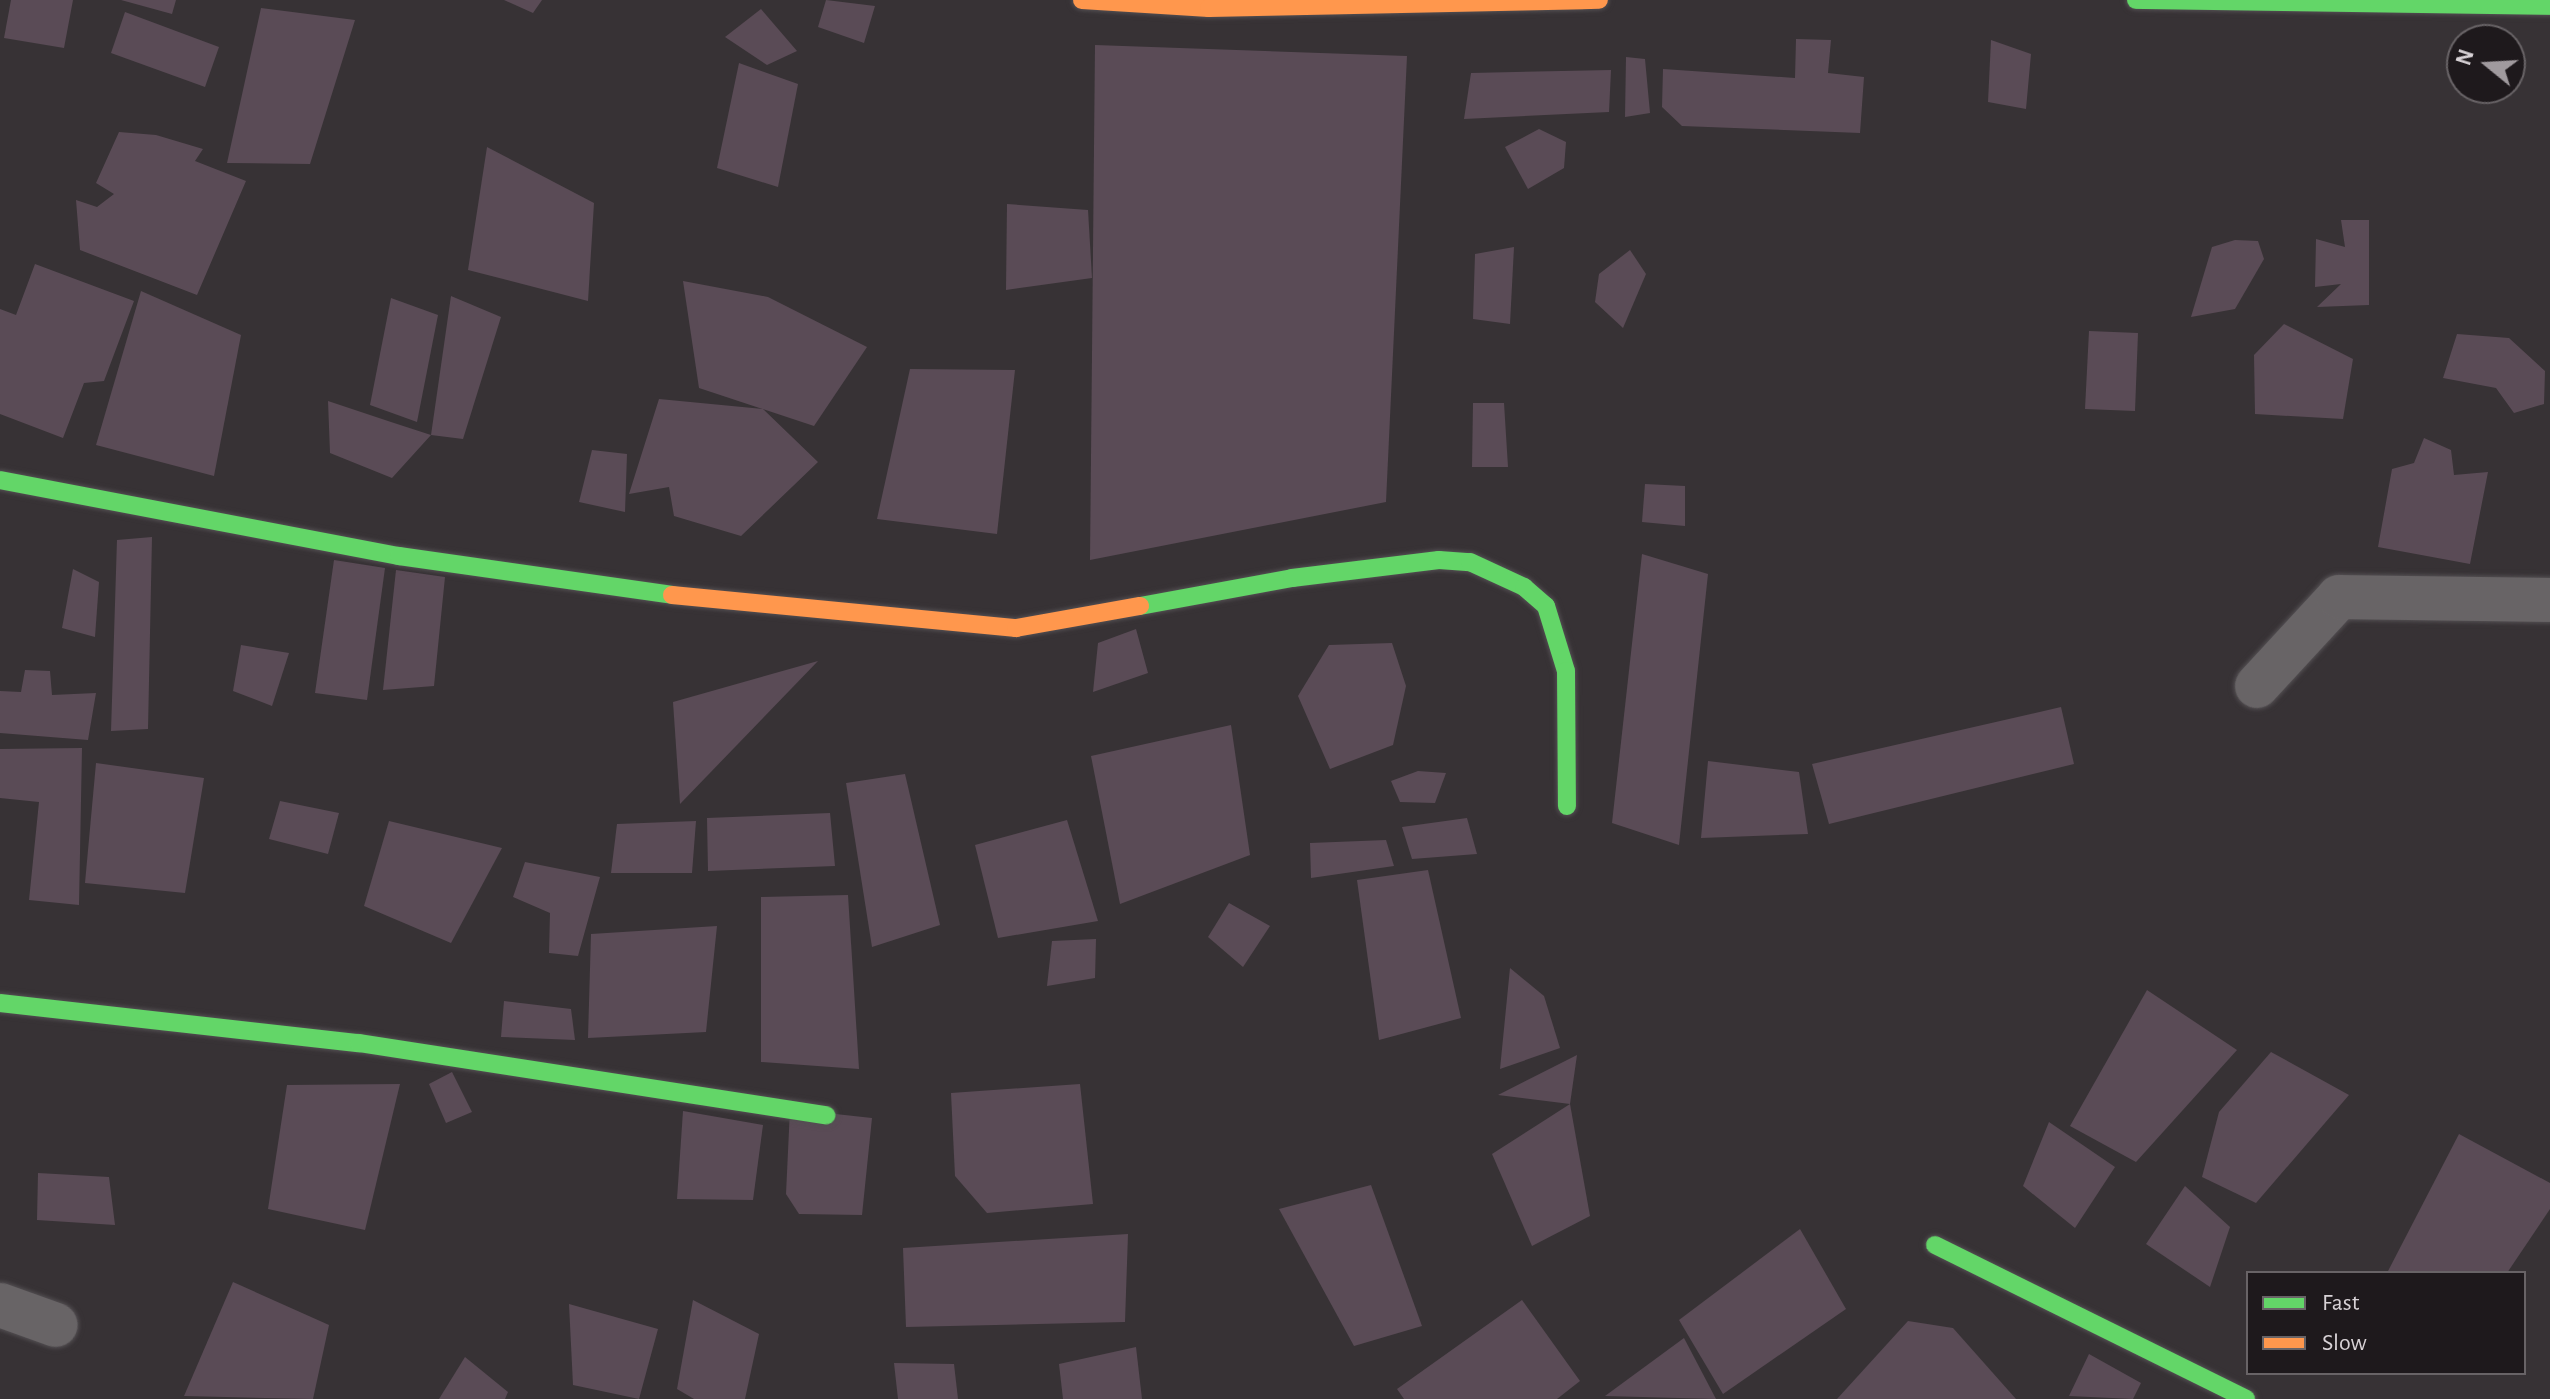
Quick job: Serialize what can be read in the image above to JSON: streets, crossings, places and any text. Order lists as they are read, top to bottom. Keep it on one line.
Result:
{"legend":["Fast","Slow"],"north":"left"}
